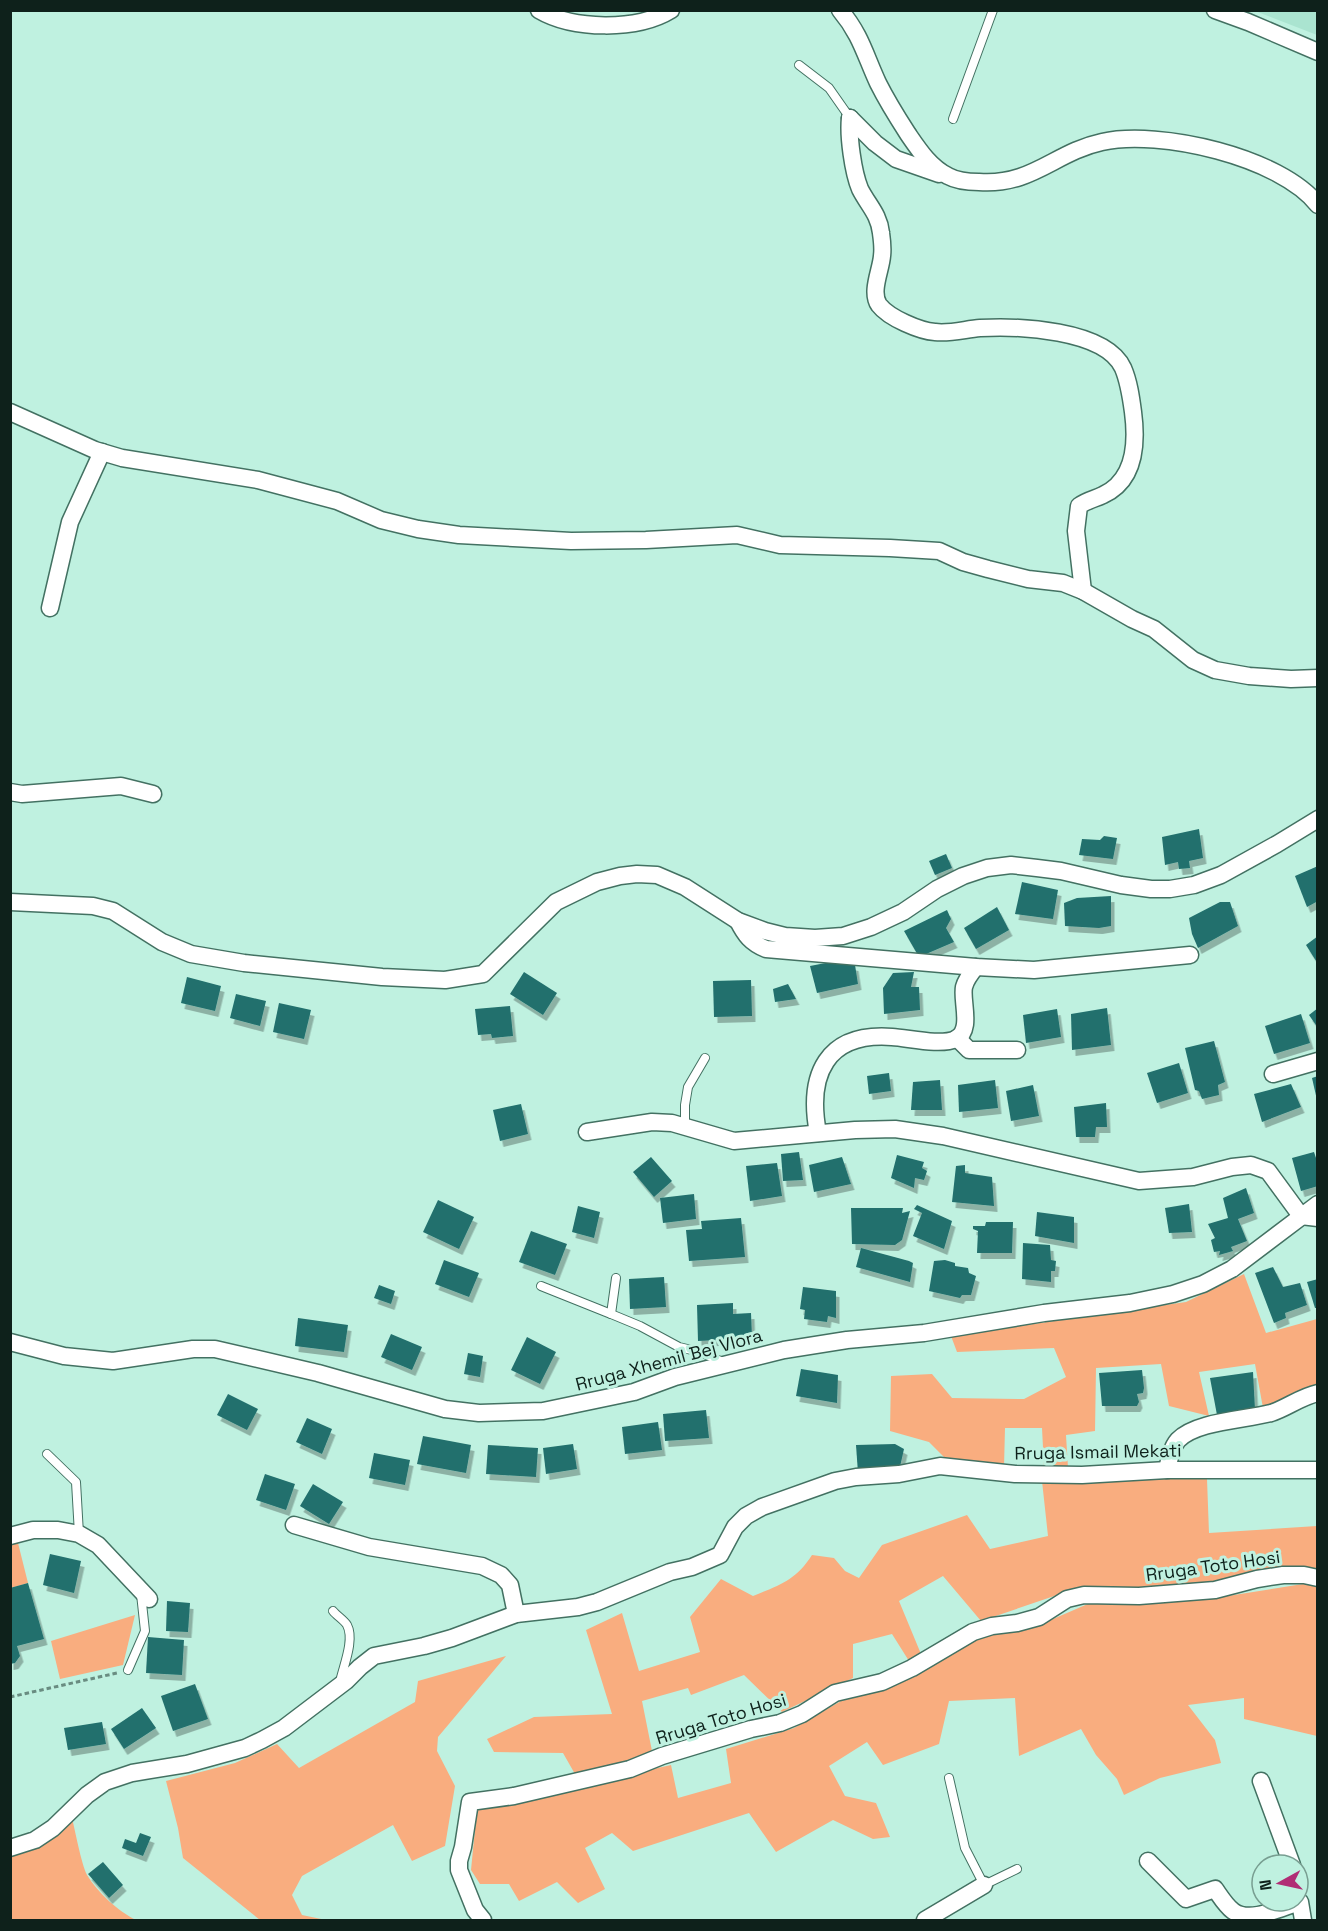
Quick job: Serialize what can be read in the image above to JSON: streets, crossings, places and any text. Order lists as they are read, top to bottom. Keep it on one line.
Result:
{"streets":{"street":["Rruga Xhemil Bej Vlora","Rruga Ismail Mekati","Rruga Toto Hosi"]},"north":"left"}
